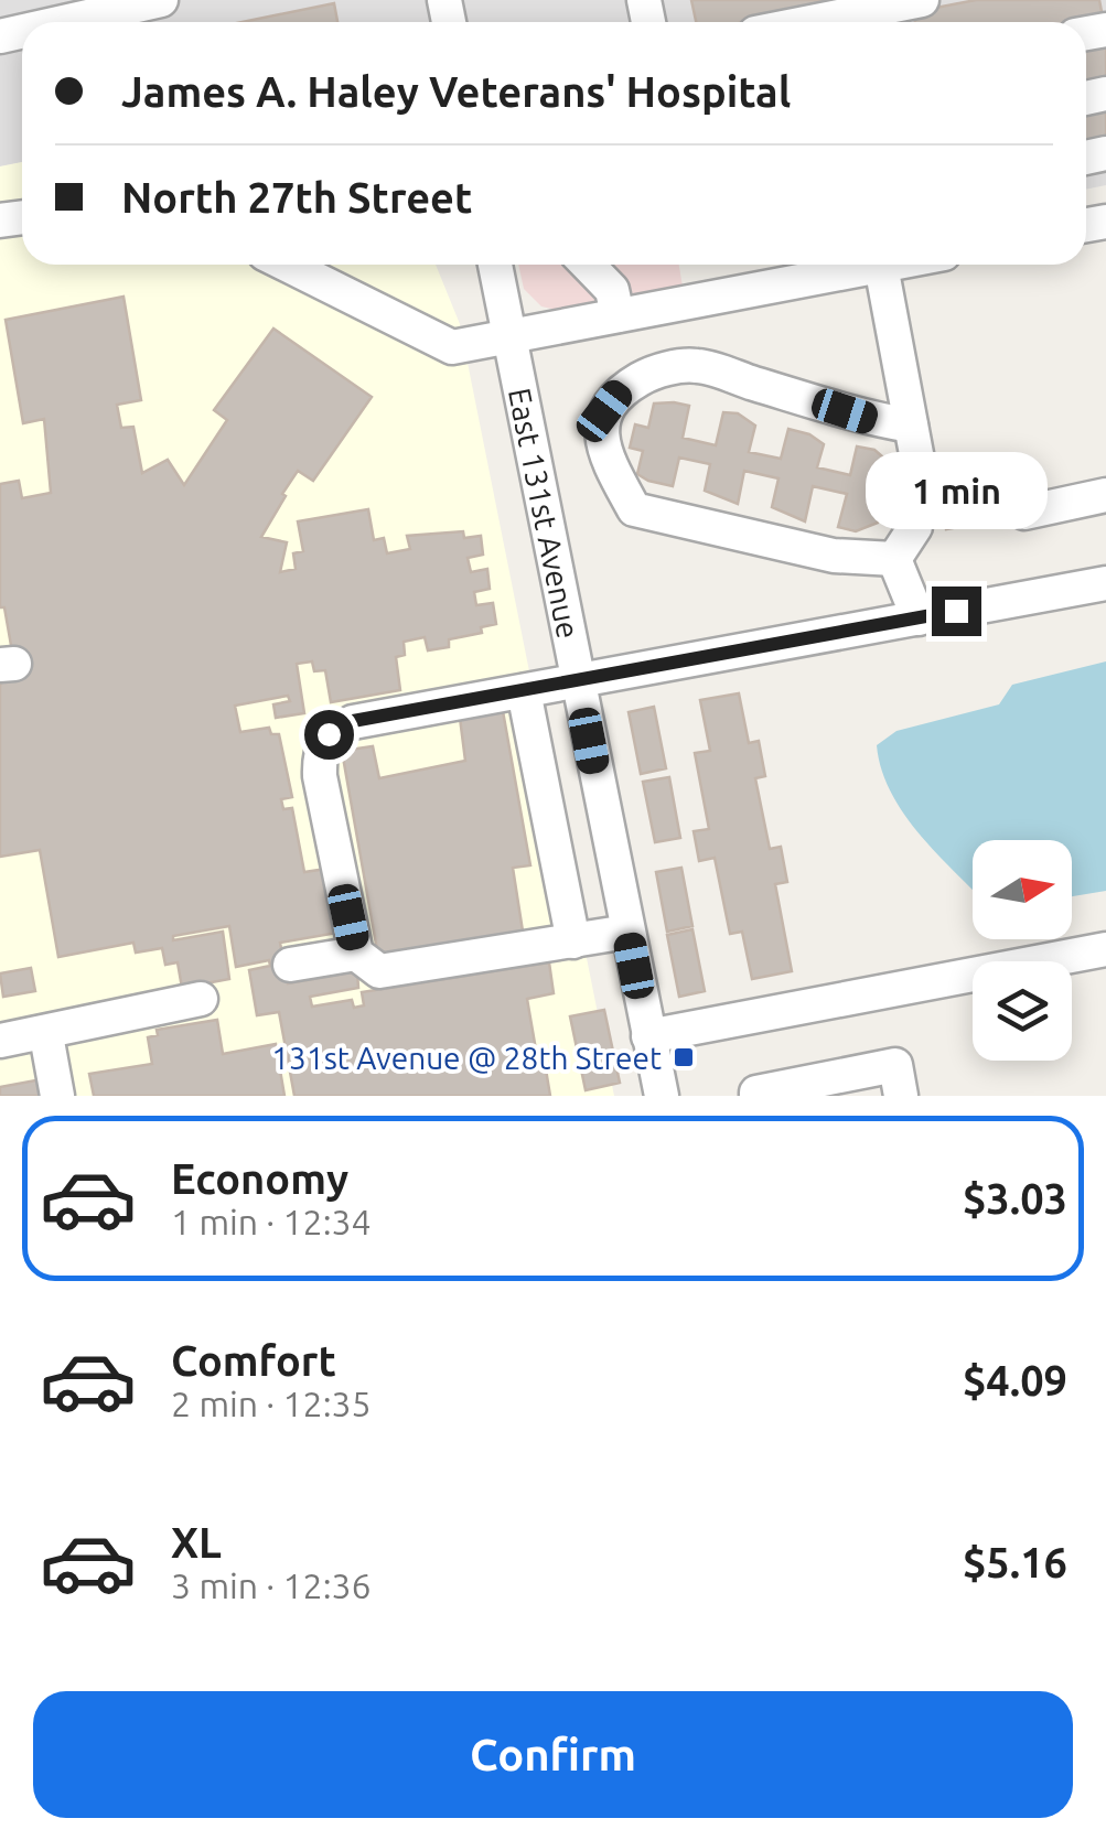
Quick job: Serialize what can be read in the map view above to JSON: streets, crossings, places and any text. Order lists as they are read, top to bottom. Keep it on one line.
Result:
{"streets":{"street":["East 131st Avenue"]},"places":{"transit":["131st Avenue @ 28th Street"]},"north":"right","page":{"banner":["James A. Haley Veterans' Hospital","North 27th Street"],"bubble":"1 min","list":[{"name":"Economy","note":"1 min · 12:34","value":"$3.03"},{"name":"Comfort","note":"2 min · 12:35","value":"$4.09"},{"name":"XL","note":"3 min · 12:36","value":"$5.16"}],"buttons":"Confirm"}}
